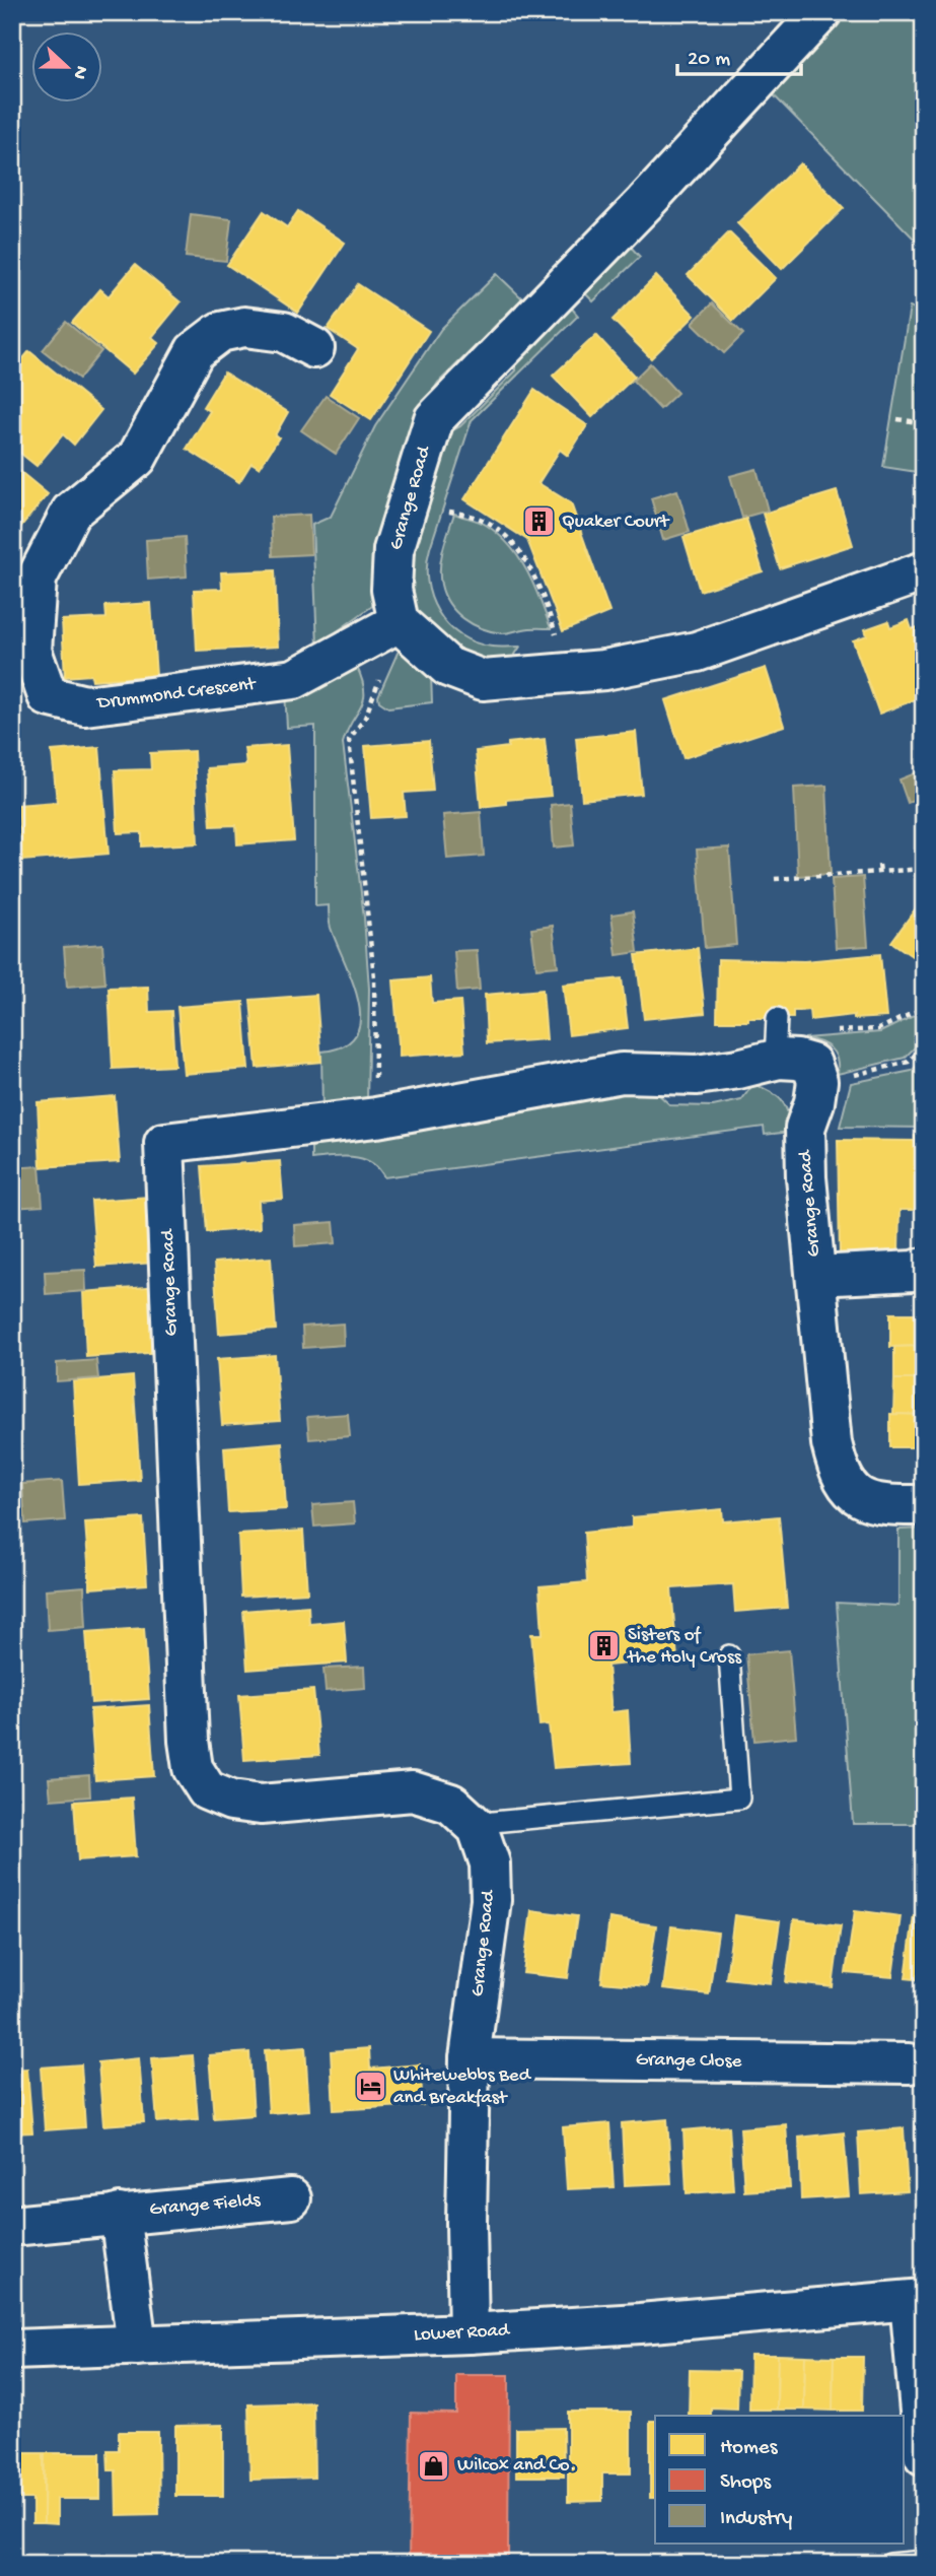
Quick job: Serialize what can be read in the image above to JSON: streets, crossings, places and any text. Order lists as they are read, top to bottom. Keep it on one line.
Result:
{"streets":{"street":["Grange Road","Drummond Crescent","Grange Close","Grange Fields","Lower Road"]},"crossings":[["Grange Road","Drummond Crescent"],["Grange Road","Grange Close"],["Grange Road","Lower Road"]],"places":{"building":["Quaker Court","Sisters of the Holy Cross"],"hotel":["Whitewebbs Bed and Breakfast"],"shop":["Wilcox and Co."]},"legend":["Homes","Shops","Industry"],"scale_bar":"20 m","north":"right"}
